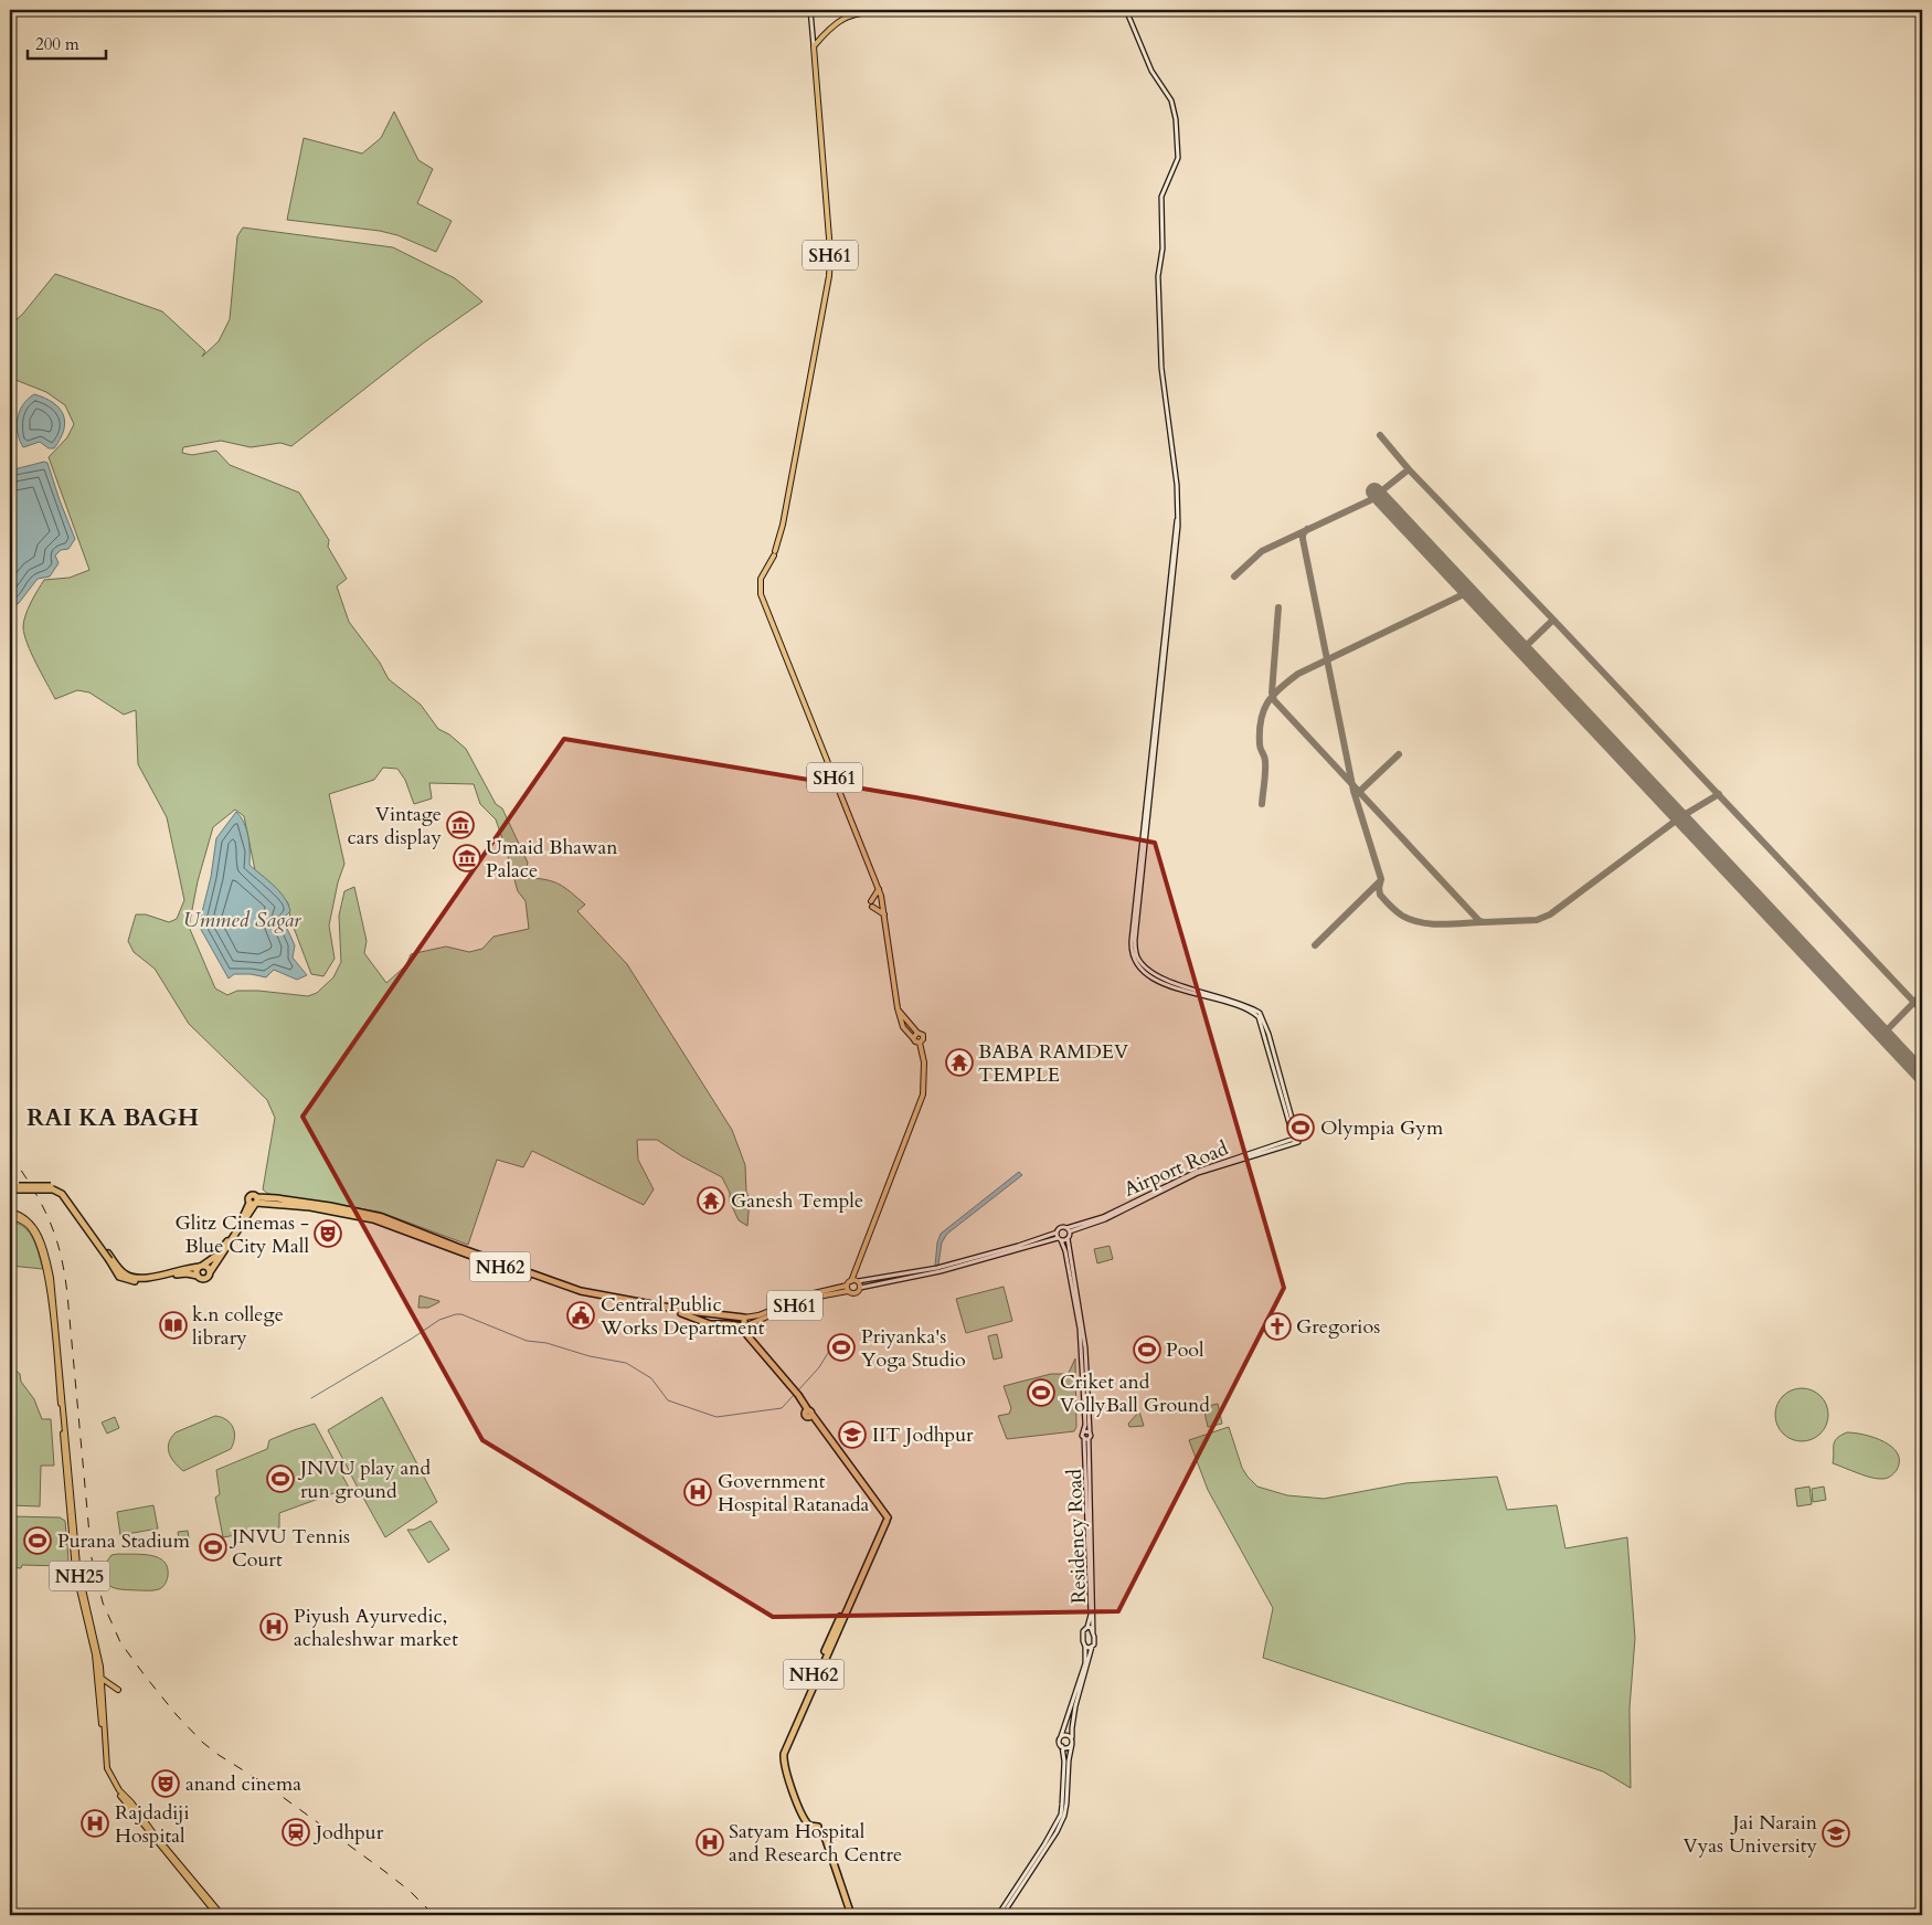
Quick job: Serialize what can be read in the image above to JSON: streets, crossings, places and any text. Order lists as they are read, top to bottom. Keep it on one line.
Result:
{"streets":{"highway":["NH62"],"main road":["SH61","Airport Road","Residency Road","NH25"]},"crossings":[["SH61","Airport Road"],["SH61","NH62"]],"districts":["RAI KA BAGH"],"water":["Ummed Sagar"],"places":{"museum":["Vintage cars display","Umaid Bhawan Palace"],"temple":["BABA RAMDEV TEMPLE","Ganesh Temple"],"sports":["Olympia Gym","Priyanka's Yoga Studio","Pool","Criket and VollyBall Ground","JNVU play and run ground","Purana Stadium","JNVU Tennis Court"],"theatre":["Glitz Cinemas - Blue City Mall","anand cinema"],"public building":["Central Public Works Department"],"library":["k.n college library"],"church":["Gregorios"],"school or university":["IIT Jodhpur","Jai Narain Vyas University"],"hospital":["Government Hospital Ratanada","Piyush Ayurvedic, achaleshwar market","Rajdadiji Hospital","Satyam Hospital and Research Centre"],"station":["Jodhpur"]},"scale_bar":"200 m"}
